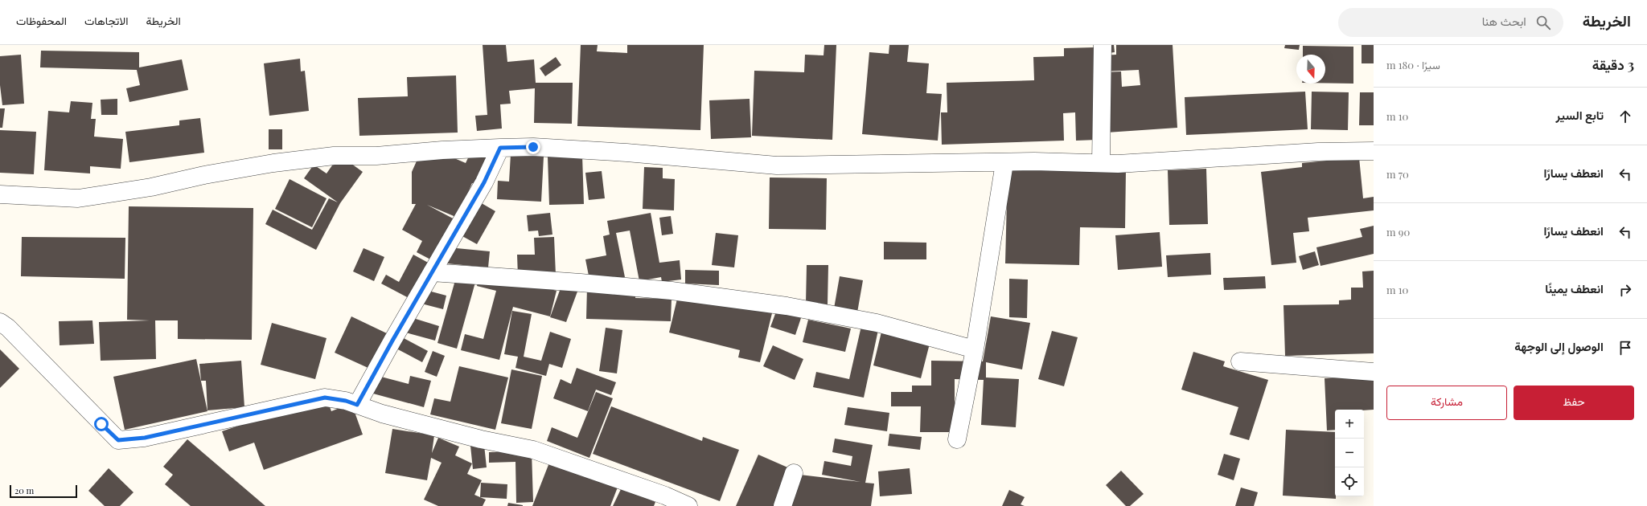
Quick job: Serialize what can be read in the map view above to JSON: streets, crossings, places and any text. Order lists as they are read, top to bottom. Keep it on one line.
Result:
{"scale_bar":"20 m","north":"bottom","page":{"header":"الخريطة","search":"ابحث هنا","nav":["الخريطة","الاتجاهات","المحفوظات"],"heading":["3 دقيقة","سيرًا · 180 m"],"list":[["تابع السير","10 m"],["انعطف يسارًا","70 m"],["انعطف يسارًا","90 m"],["انعطف يمينًا","10 m"],"الوصول إلى الوجهة"],"buttons":["حفظ","مشاركة"],"map_buttons":["+","−"],"scale":"20 m"}}
